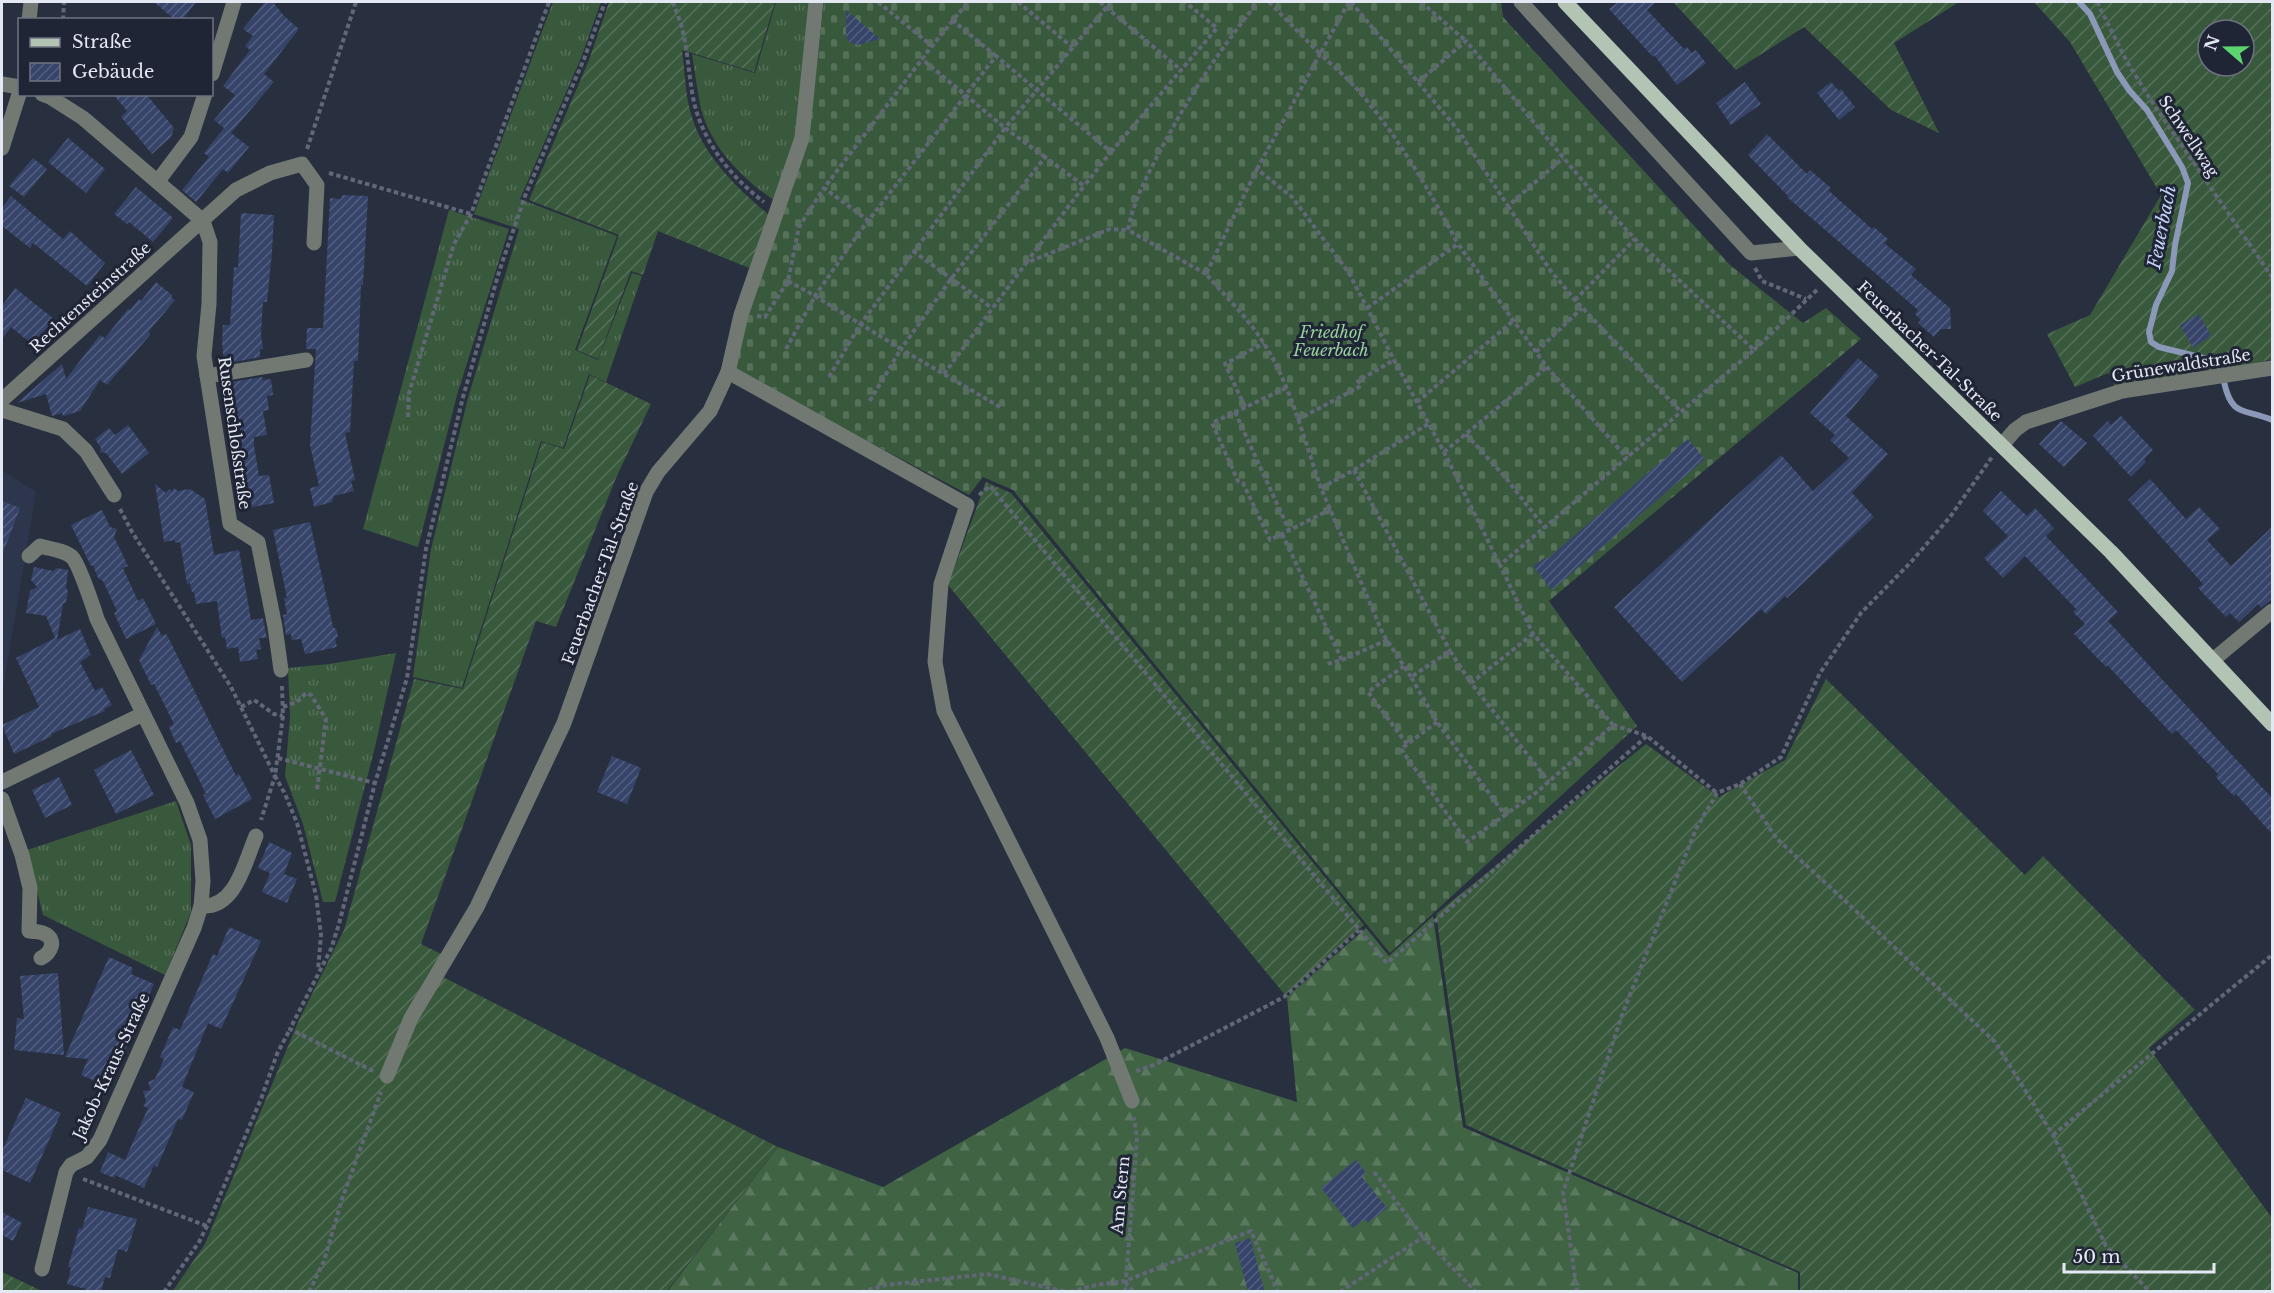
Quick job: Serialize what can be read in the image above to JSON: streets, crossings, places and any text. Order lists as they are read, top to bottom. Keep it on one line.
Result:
{"streets":{"main road":["Feuerbacher-Tal-Straße"],"street":["Rechtensteinstraße","Grünewaldstraße","Rusenschloßstraße","Jakob-Kraus-Straße"],"path":["Schwellwag","Am Stern"]},"crossings":[["Rechtensteinstraße","Rusenschloßstraße"],["Feuerbacher-Tal-Straße","Grünewaldstraße"]],"water":["Feuerbach"],"parks":["Friedhof Feuerbach"],"legend":["Straße","Gebäude"],"scale_bar":"50 m","north":"left"}
